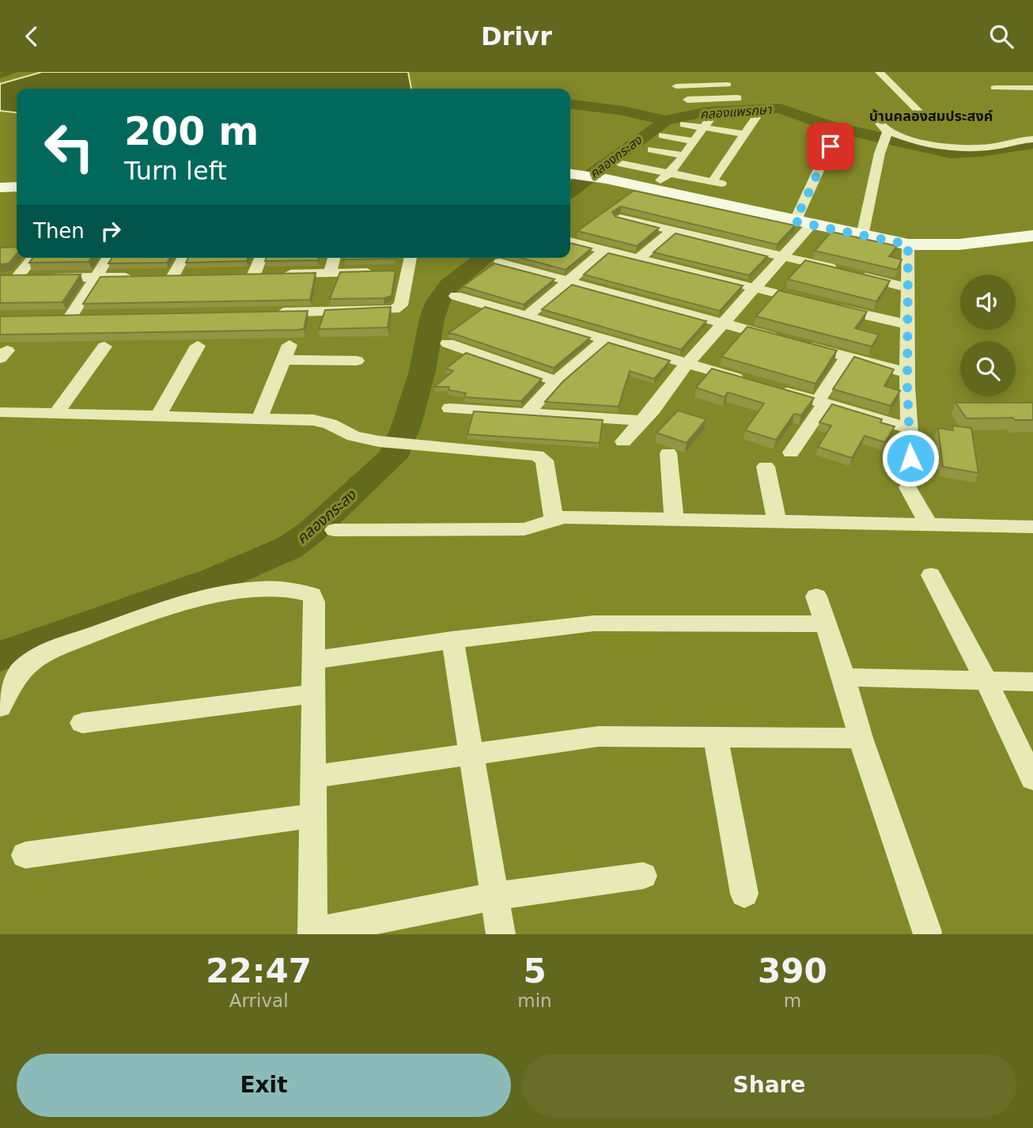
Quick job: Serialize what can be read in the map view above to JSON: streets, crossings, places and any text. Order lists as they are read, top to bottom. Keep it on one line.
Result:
{"districts":["บ้านคลองสมประสงค์"],"water":["คลองแพรกษา","คลองกระสง"],"page":{"header":"Drivr","turn":["200 m","Turn left"],"then":"Then","eta":["22:47","Arrival","5","min","390","m"],"buttons":["Exit","Share"]}}
